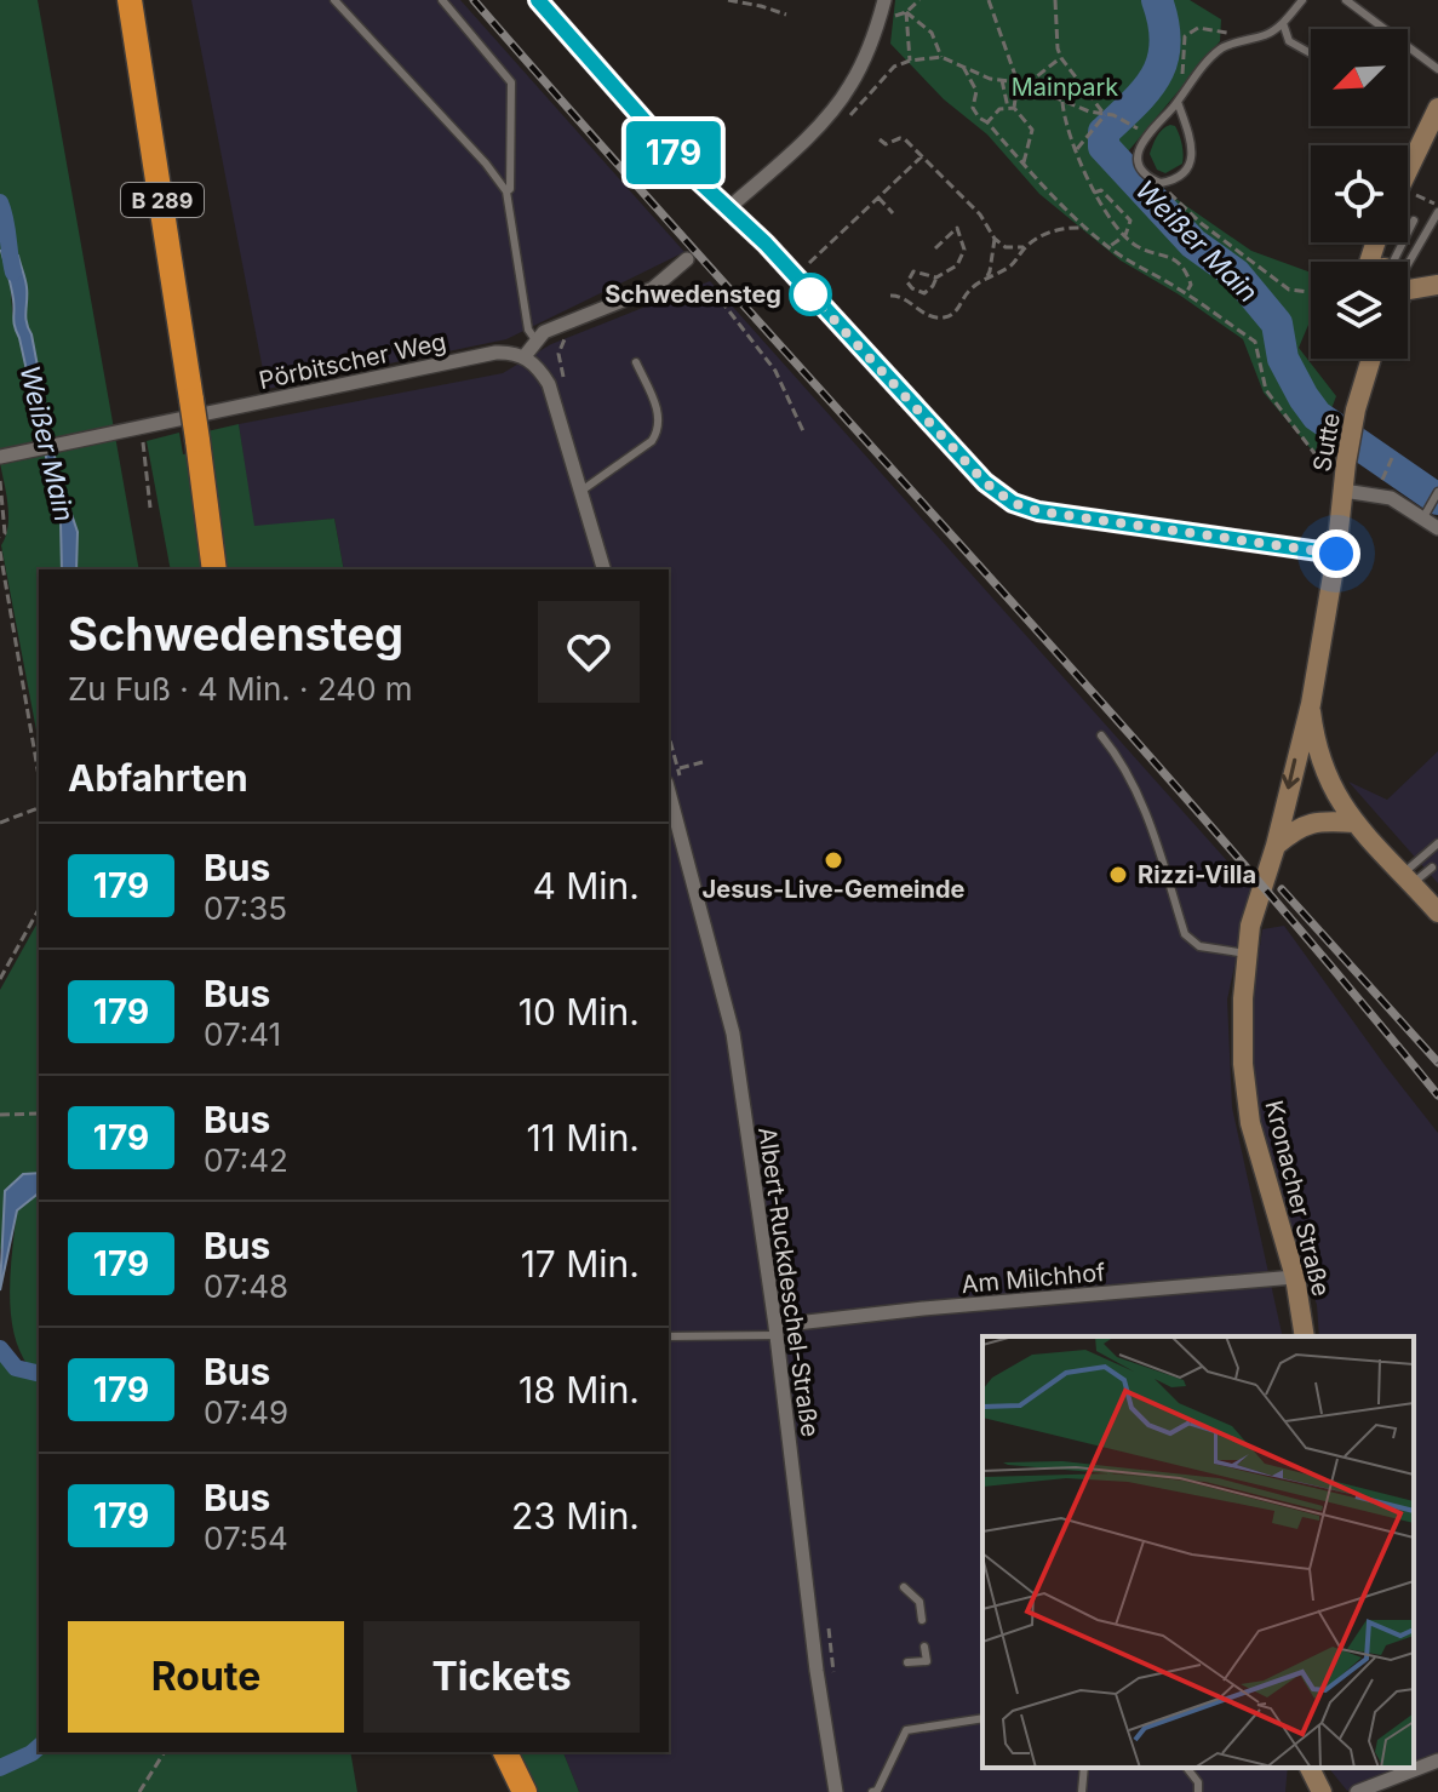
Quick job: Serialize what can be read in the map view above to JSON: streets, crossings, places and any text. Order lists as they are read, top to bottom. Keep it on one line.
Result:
{"streets":{"highway":["B 289"],"street":["Pörbitscher Weg","Sutte","Kronacher Straße","Am Milchhof","Albert-Ruckdeschel-Straße"]},"crossings":[["Sutte","Kronacher Straße"],["Kronacher Straße","Am Milchhof"],["Am Milchhof","Albert-Ruckdeschel-Straße"]],"water":["Weißer Main"],"parks":["Mainpark"],"places":["Schwedensteg","Jesus-Live-Gemeinde","Rizzi-Villa"],"lines":["bus line 179"],"north":"bottom left","page":{"on_map":"179","heading":[["Schwedensteg","Zu Fuß · 4 Min. · 240 m"],"Abfahrten"],"list":[{"mark":"179","name":"Bus","note":"07:35","value":"4 Min."},{"mark":"179","name":"Bus","note":"07:41","value":"10 Min."},{"mark":"179","name":"Bus","note":"07:42","value":"11 Min."},{"mark":"179","name":"Bus","note":"07:48","value":"17 Min."},{"mark":"179","name":"Bus","note":"07:49","value":"18 Min."},{"mark":"179","name":"Bus","note":"07:54","value":"23 Min."}],"buttons":["Route","Tickets"]}}
